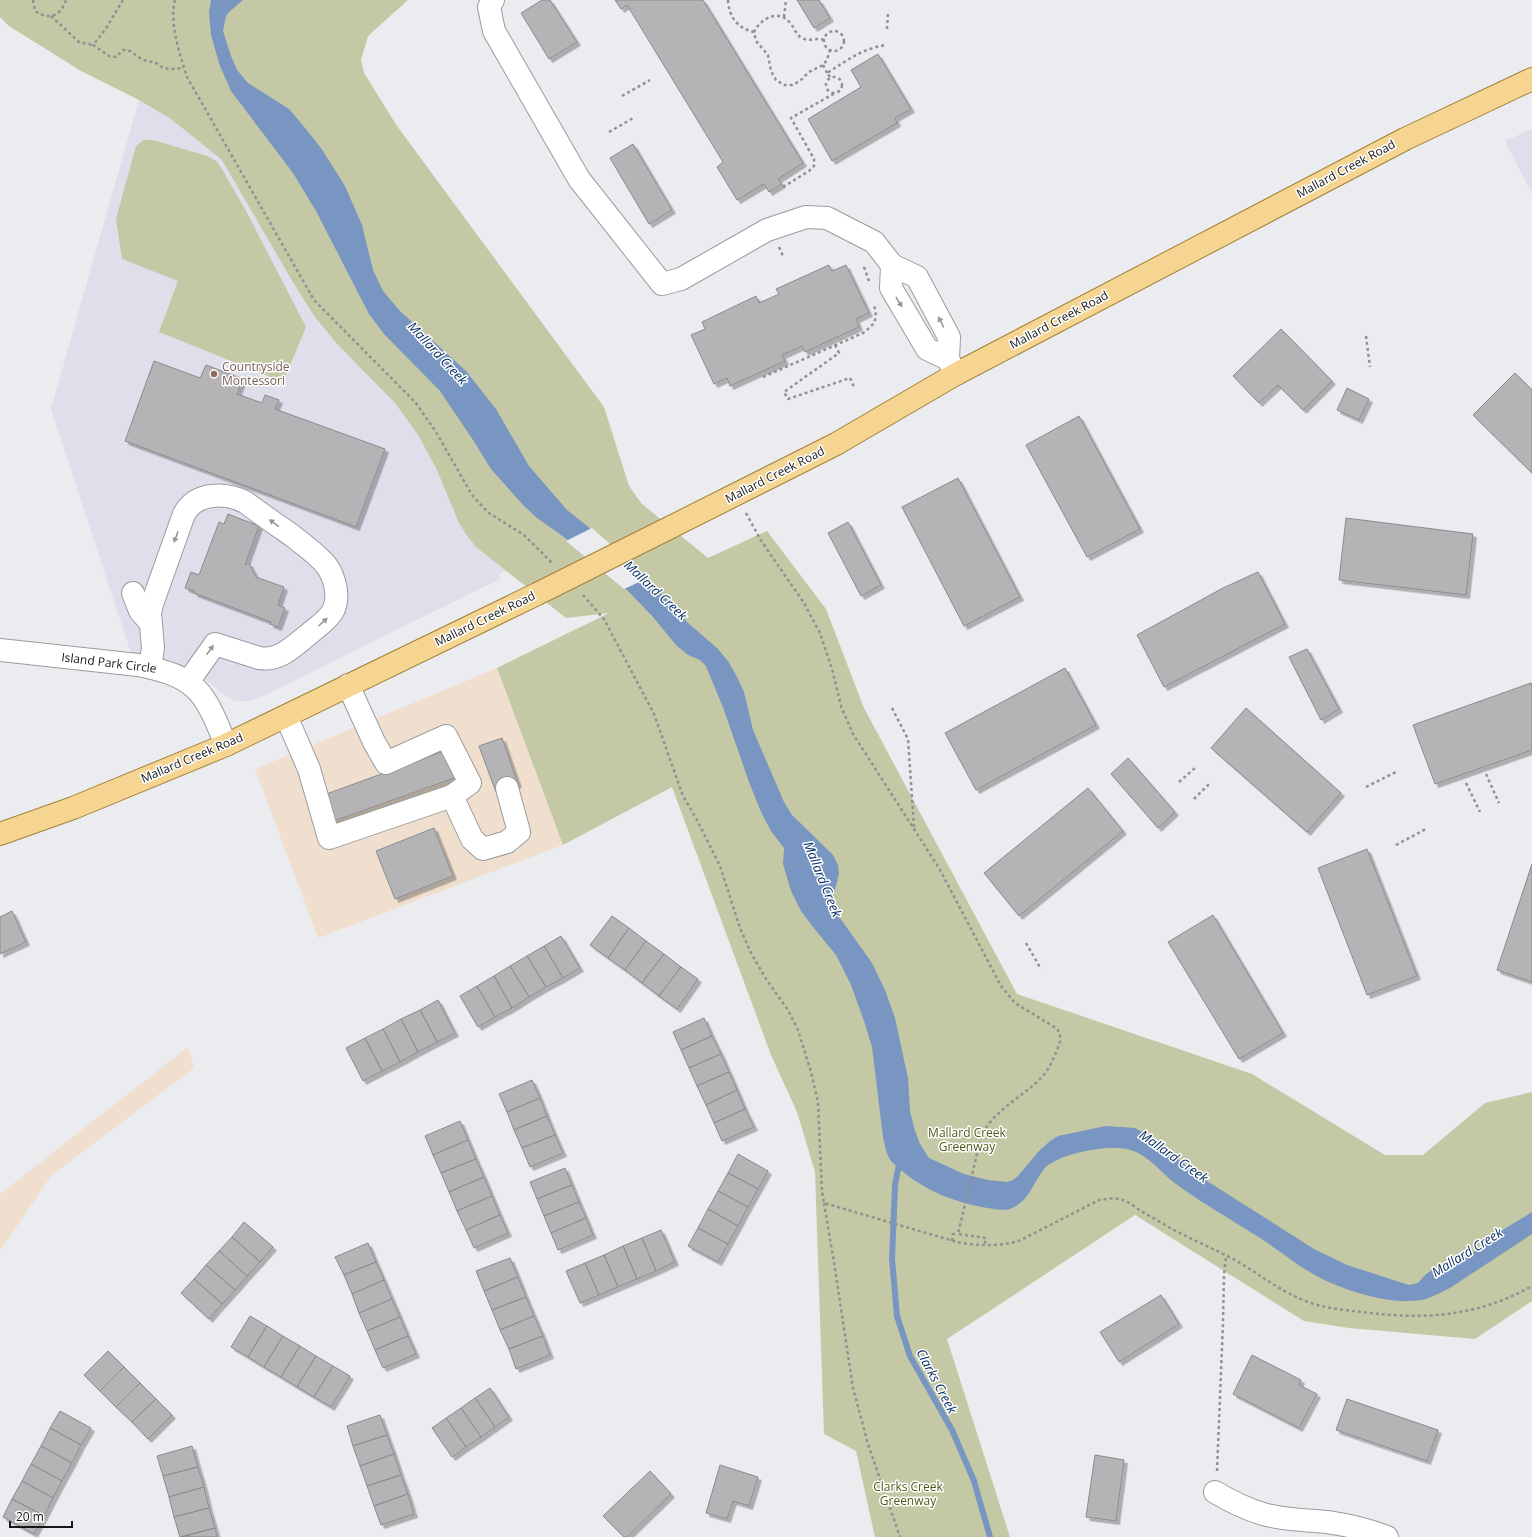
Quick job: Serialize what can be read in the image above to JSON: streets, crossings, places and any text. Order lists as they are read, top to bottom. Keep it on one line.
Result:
{"streets":{"main road":["Mallard Creek Road"],"street":["Island Park Circle"]},"crossings":[["Mallard Creek Road","Island Park Circle"]],"water":["Mallard Creek","Clarks Creek"],"parks":["Mallard Creek Greenway","Clarks Creek Greenway"],"places":["Countryside Montessori"],"scale_bar":"20 m"}
